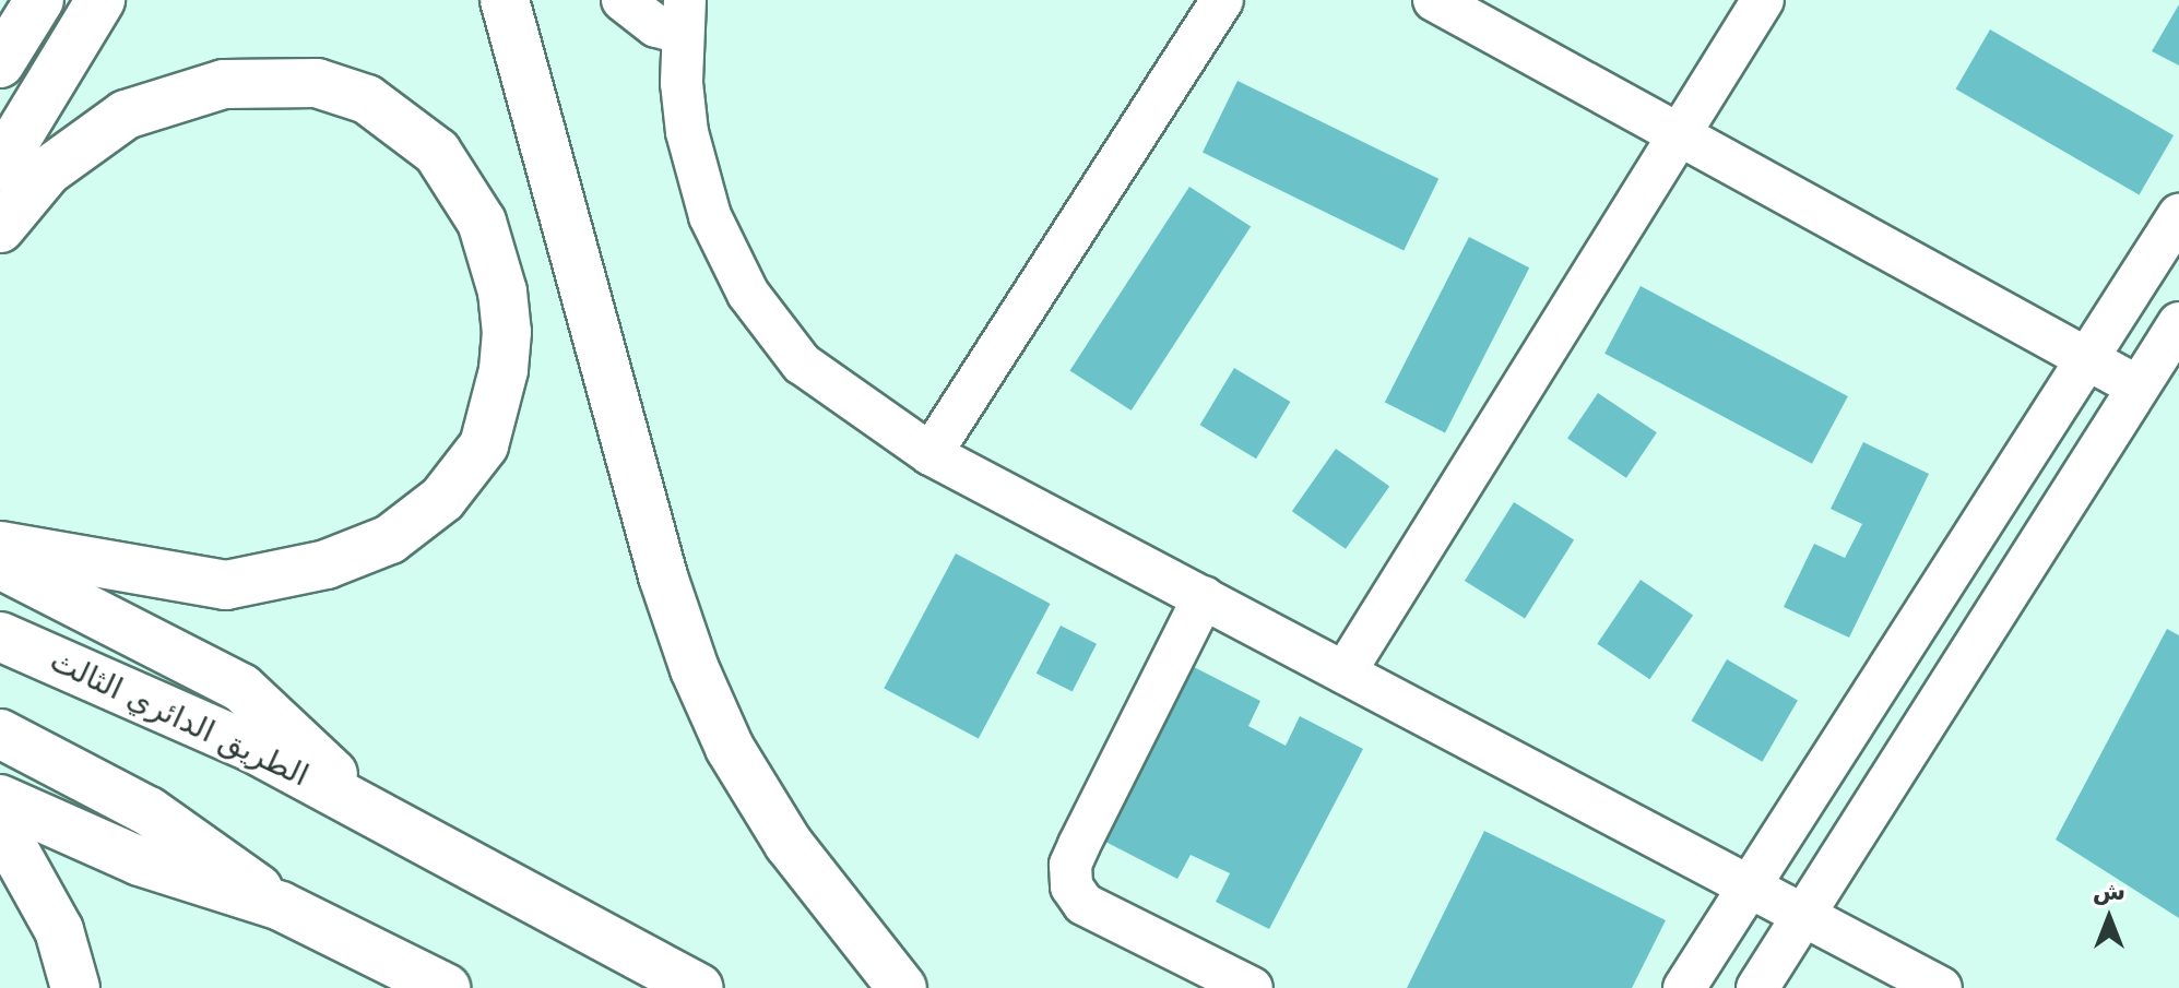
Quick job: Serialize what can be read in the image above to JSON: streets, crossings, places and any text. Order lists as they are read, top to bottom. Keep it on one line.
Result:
{"streets":{"highway":["الطريق الدائري الثالث"]},"north":"top"}
